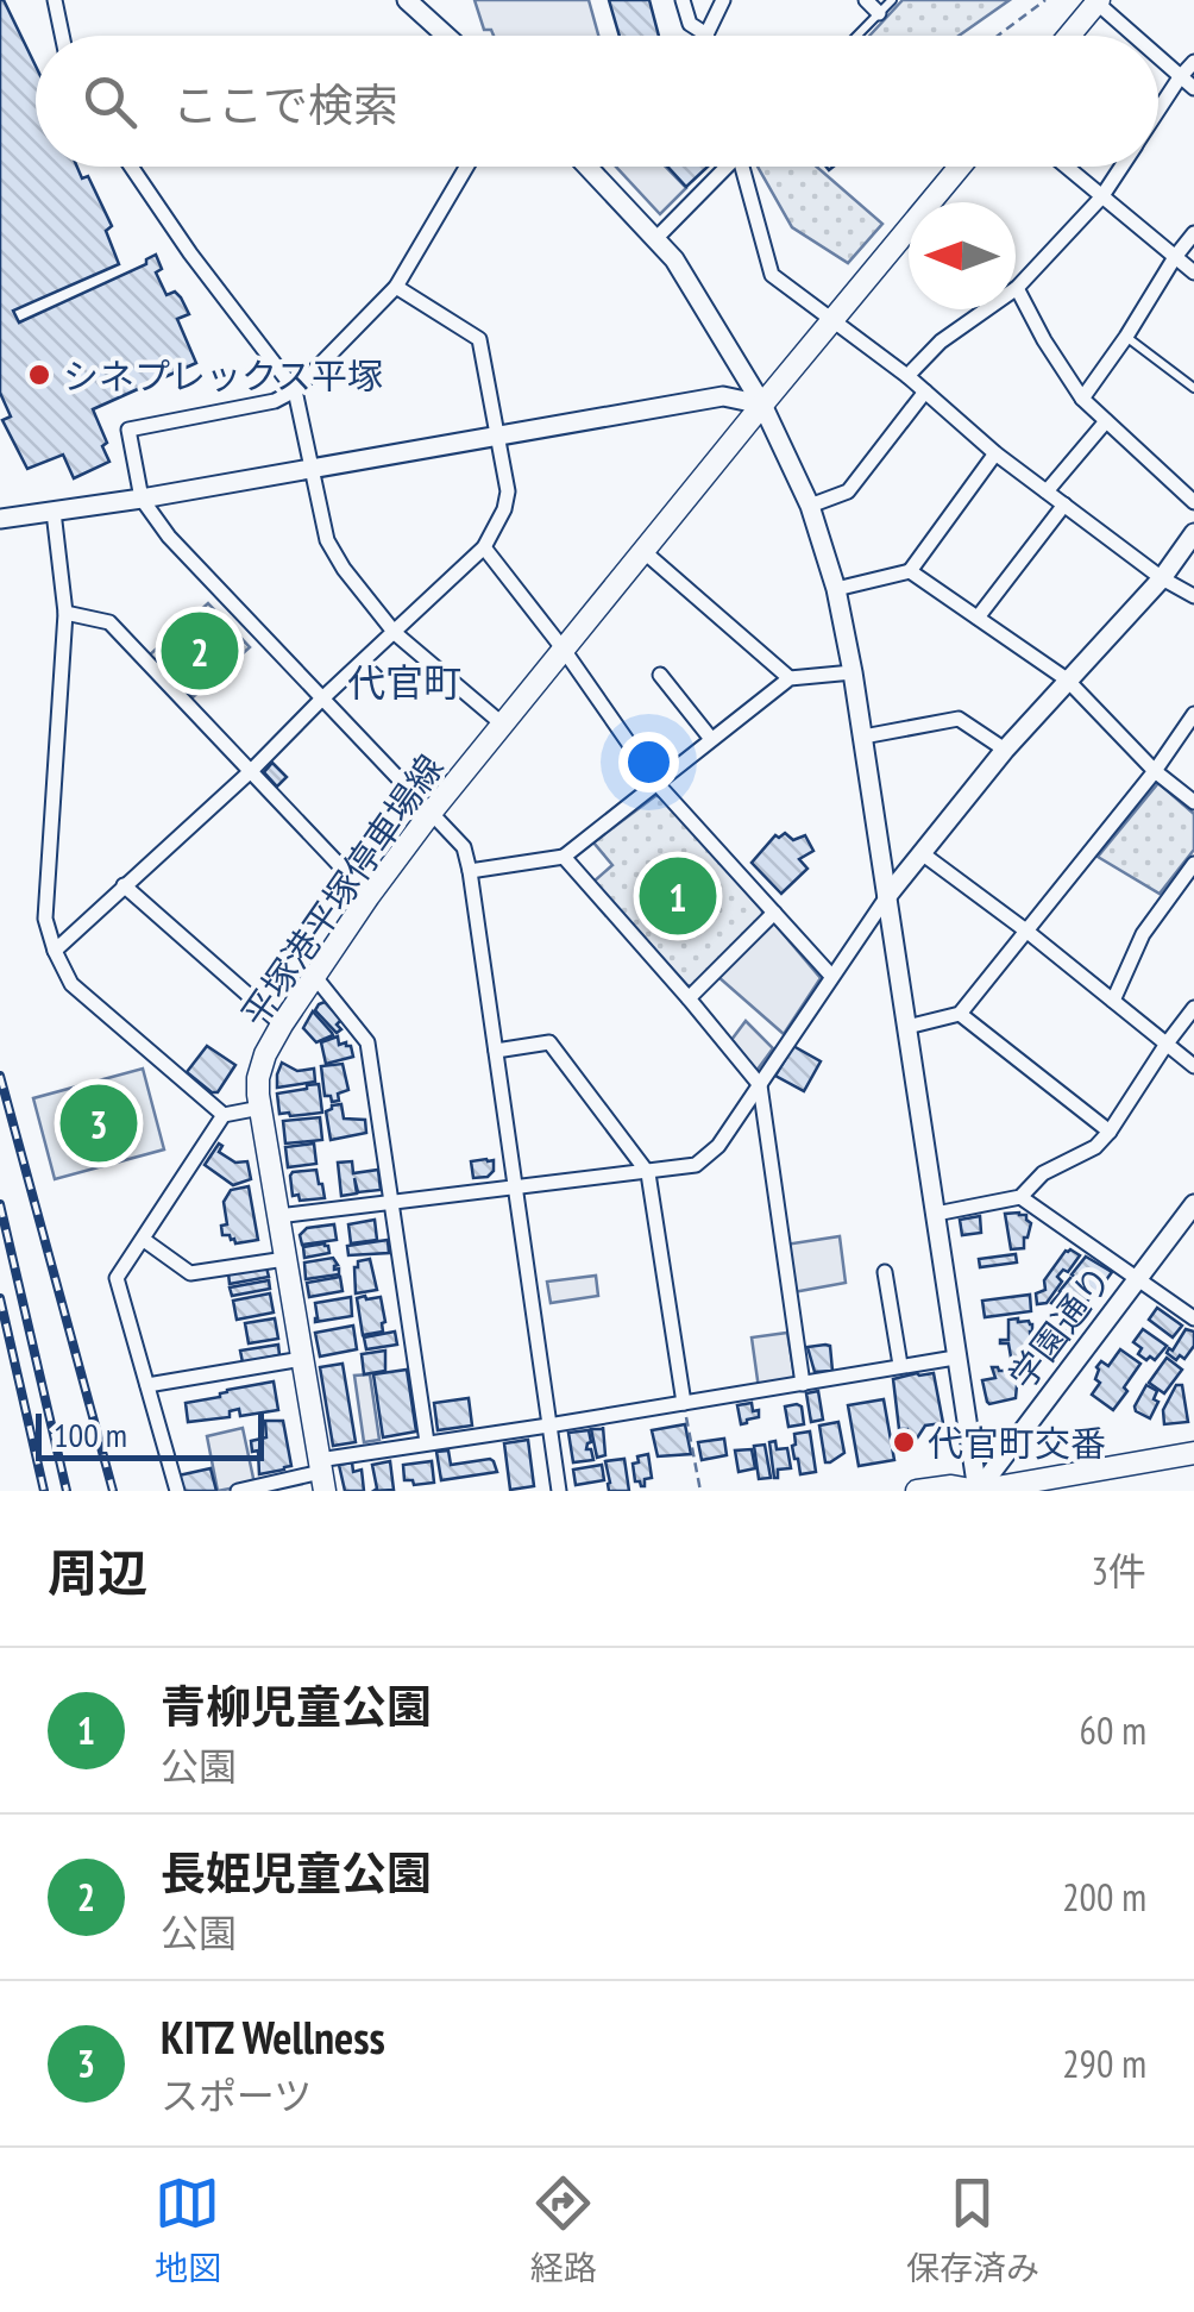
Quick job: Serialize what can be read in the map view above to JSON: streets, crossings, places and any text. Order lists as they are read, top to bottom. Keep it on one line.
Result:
{"streets":{"main road":["平塚港平塚停車場線"],"street":["学園通り"]},"districts":["代官町"],"places":["シネプレックス平塚","代官町交番"],"scale_bar":"100 m","north":"left","page":{"search":"ここで検索","pins":["2","1","3"],"scale":"100 m","heading":["周辺","3件"],"list":[{"mark":"1","name":"青柳児童公園","note":"公園","value":"60 m"},{"mark":"2","name":"長姫児童公園","note":"公園","value":"200 m"},{"mark":"3","name":"KITZ Wellness","note":"スポーツ","value":"290 m"}],"nav":["地図","経路","保存済み"]}}
